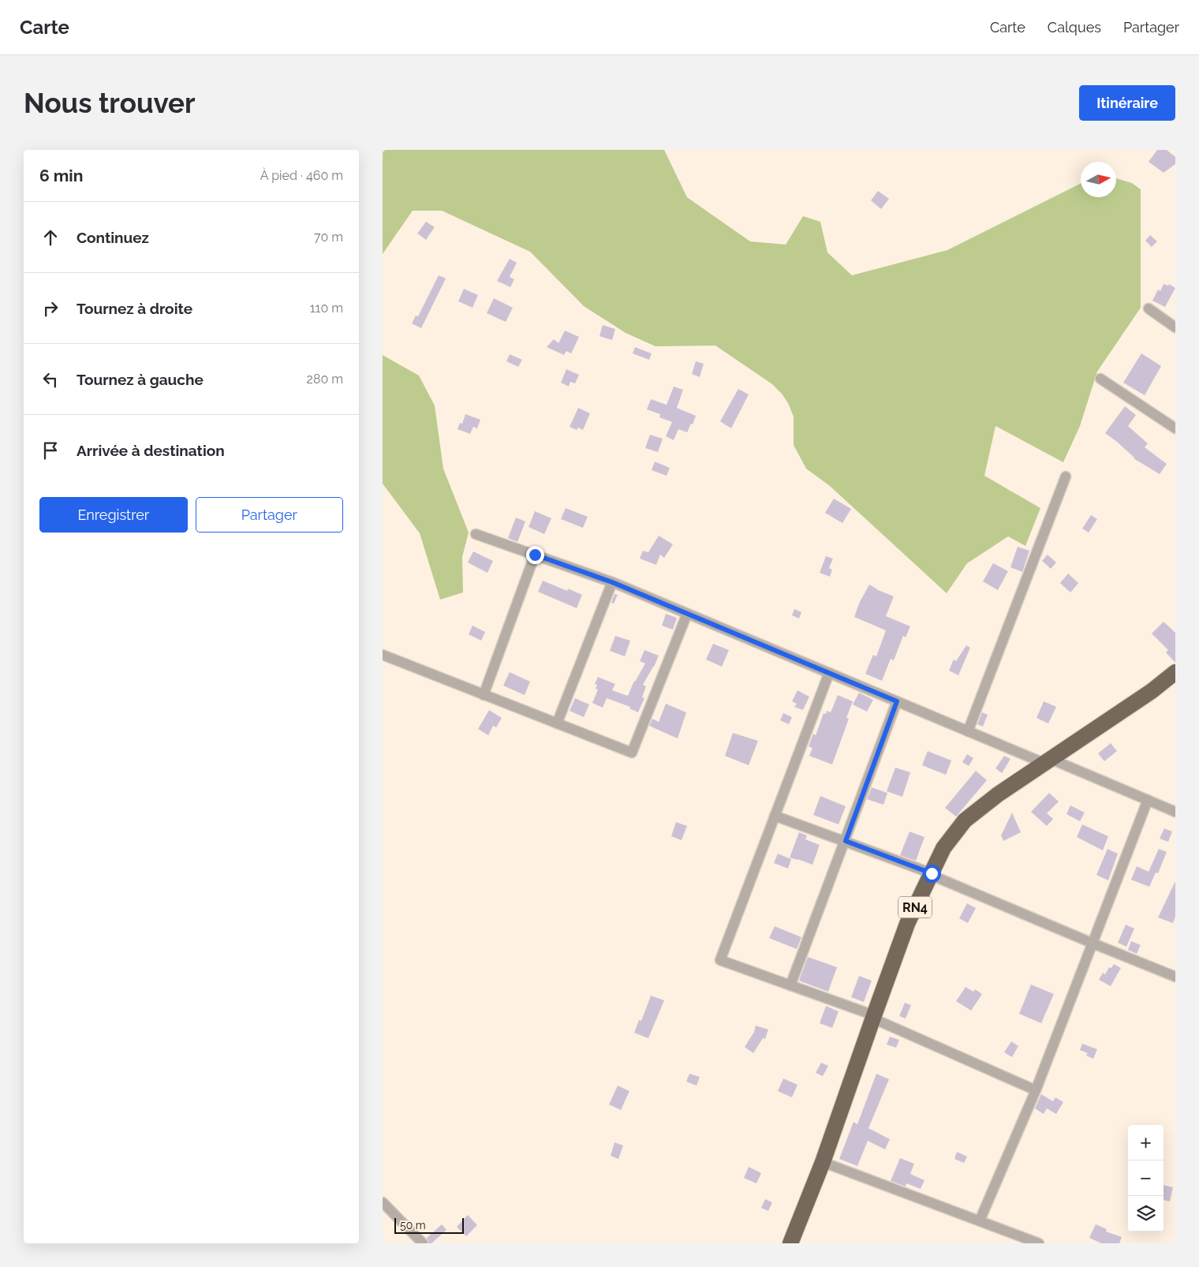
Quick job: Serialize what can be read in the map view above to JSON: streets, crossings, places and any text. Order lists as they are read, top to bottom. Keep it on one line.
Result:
{"streets":{"highway":["RN4"]},"scale_bar":"50 m","north":"right","page":{"header":"Carte","nav":["Carte","Calques","Partager"],"buttons":["Itinéraire",["Enregistrer","Partager"]],"title":"Nous trouver","heading":["6 min","À pied · 460 m"],"list":[["Continuez","70 m"],["Tournez à droite","110 m"],["Tournez à gauche","280 m"],"Arrivée à destination"],"map_buttons":["+","−"],"scale":"50 m"}}
